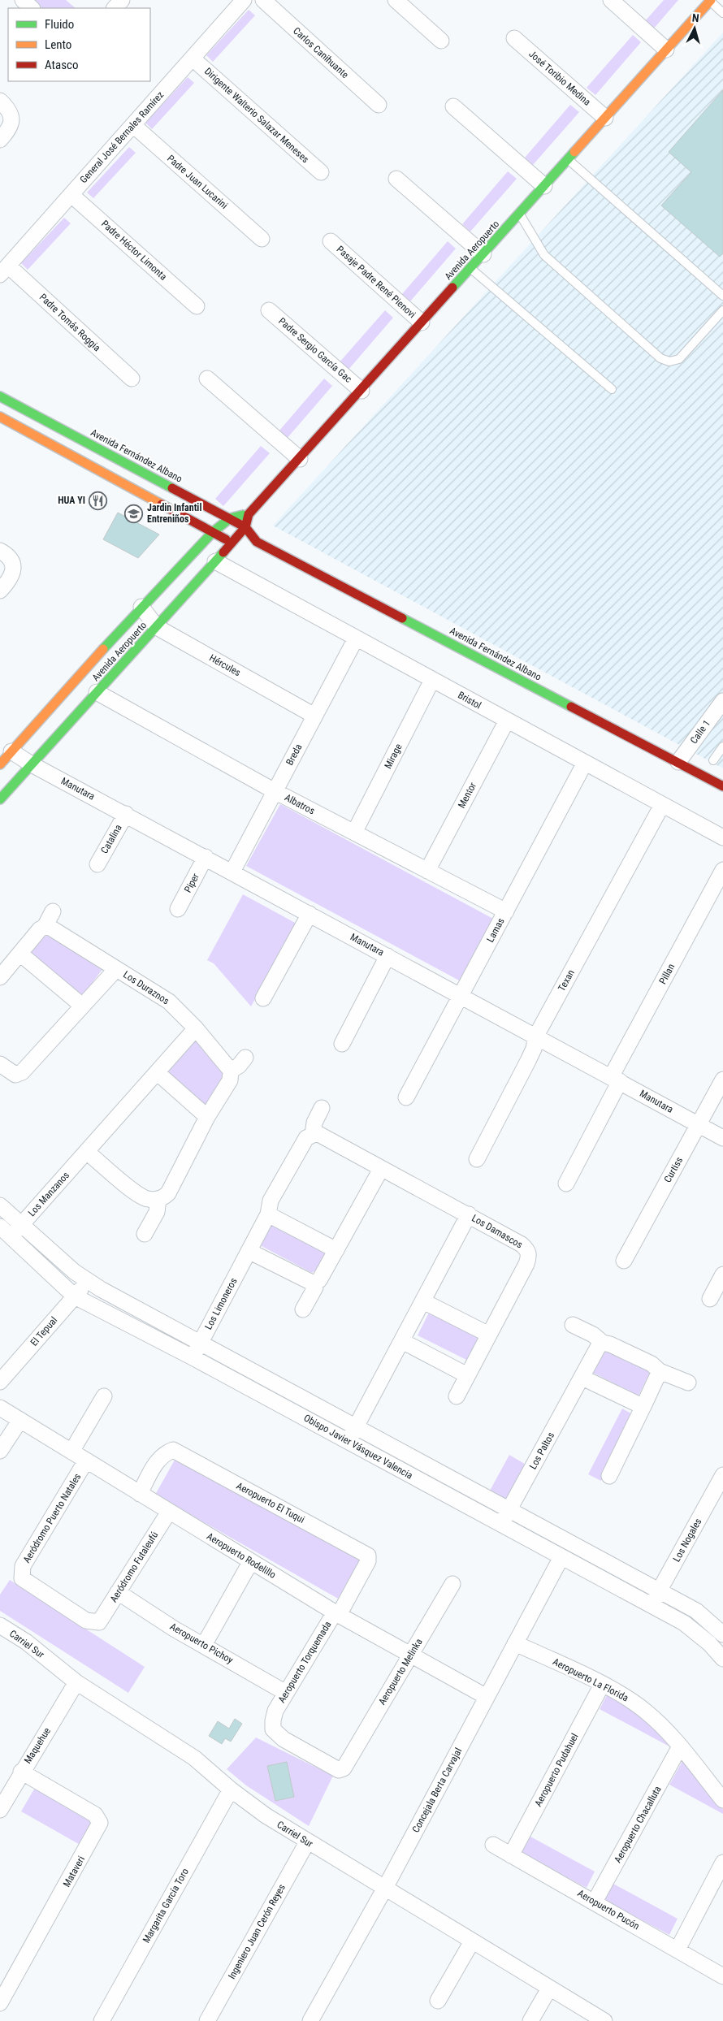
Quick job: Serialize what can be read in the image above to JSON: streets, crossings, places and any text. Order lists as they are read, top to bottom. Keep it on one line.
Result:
{"streets":{"street":["Carlos Canihuante","José Toribio Medina","Dirigente Walterio Salazar Meneses","General José Bernales Ramírez","Padre Juan Lucarini","Padre Héctor Limonta","Avenida Aeropuerto","Pasaje Padre René Pienovi","Padre Tomás Roggia","Padre Sergio García Gac","Avenida Fernández Albano","Hércules","Bristol","Calle 1","Breda","Mirage","Manutara","Mentor","Albatros","Catalina","Piper","Lamas","Pillan","Texan","Los Duraznos","Curtiss","Los Manzanos","Los Damascos","Los Limoneros","El Tepual","Obispo Javier Vásquez Valencia","Los Paltos","Aeropuerto El Tuqui","Aeródromo Puerto Natales","Los Nogales","Aeropuerto Rodelillo","Aeródromo Futaleufú","Aeropuerto Pichoy","Carriel Sur","Aeropuerto Torquemada","Aeropuerto Melinka","Aeropuerto La Florida","Maquehue","Aeropuerto Pudahuel","Concejala Berta Carvajal","Aeropuerto Chacalluta","Mataveri","Margarita García Toro","Aeropuerto Pucón","Ingeniero Juan Cerón Reyes"]},"crossings":[["José Toribio Medina","Avenida Aeropuerto"],["Dirigente Walterio Salazar Meneses","General José Bernales Ramírez"],["General José Bernales Ramírez","Padre Juan Lucarini"],["General José Bernales Ramírez","Padre Héctor Limonta"],["General José Bernales Ramírez","Padre Tomás Roggia"],["Avenida Aeropuerto","Pasaje Padre René Pienovi"],["Avenida Aeropuerto","Padre Sergio García Gac"],["Avenida Aeropuerto","Avenida Fernández Albano"],["Avenida Aeropuerto","Hércules"],["Avenida Aeropuerto","Bristol"],["Avenida Aeropuerto","Manutara"],["Avenida Aeropuerto","Albatros"],["Avenida Fernández Albano","Calle 1"],["Hércules","Breda"],["Bristol","Breda"],["Bristol","Mirage"],["Bristol","Mentor"],["Bristol","Lamas"],["Bristol","Texan"],["Breda","Manutara"],["Breda","Albatros"],["Mirage","Albatros"],["Manutara","Catalina"],["Manutara","Piper"],["Manutara","Lamas"],["Manutara","Pillan"],["Manutara","Texan"],["Manutara","Curtiss"],["Mentor","Albatros"],["Albatros","Lamas"],["Los Duraznos","Los Manzanos"],["Los Manzanos","Obispo Javier Vásquez Valencia"],["Los Damascos","Obispo Javier Vásquez Valencia"],["Los Limoneros","Obispo Javier Vásquez Valencia"],["El Tepual","Obispo Javier Vásquez Valencia"],["Obispo Javier Vásquez Valencia","Los Paltos"],["Obispo Javier Vásquez Valencia","Los Nogales"],["Obispo Javier Vásquez Valencia","Concejala Berta Carvajal"],["Aeropuerto El Tuqui","Aeropuerto Rodelillo"],["Aeropuerto El Tuqui","Aeropuerto Torquemada"],["Aeródromo Puerto Natales","Aeropuerto Rodelillo"],["Aeródromo Puerto Natales","Aeródromo Futaleufú"],["Aeropuerto Rodelillo","Aeródromo Futaleufú"],["Aeropuerto Rodelillo","Aeropuerto Torquemada"],["Aeropuerto Rodelillo","Aeropuerto Melinka"],["Aeropuerto Rodelillo","Concejala Berta Carvajal"],["Aeródromo Futaleufú","Aeropuerto Pichoy"],["Aeropuerto Pichoy","Aeropuerto Torquemada"],["Carriel Sur","Maquehue"],["Carriel Sur","Concejala Berta Carvajal"],["Carriel Sur","Margarita García Toro"],["Carriel Sur","Ingeniero Juan Cerón Reyes"],["Aeropuerto Torquemada","Aeropuerto Melinka"],["Aeropuerto La Florida","Aeropuerto Pudahuel"],["Aeropuerto La Florida","Concejala Berta Carvajal"],["Aeropuerto La Florida","Aeropuerto Chacalluta"],["Maquehue","Mataveri"],["Aeropuerto Pudahuel","Aeropuerto Pucón"],["Aeropuerto Chacalluta","Aeropuerto Pucón"]],"places":{"restaurant":["HUA YI"],"school or university":["Jardin Infantil Entreniños"]},"legend":["Fluido","Lento","Atasco"],"north":"top"}
